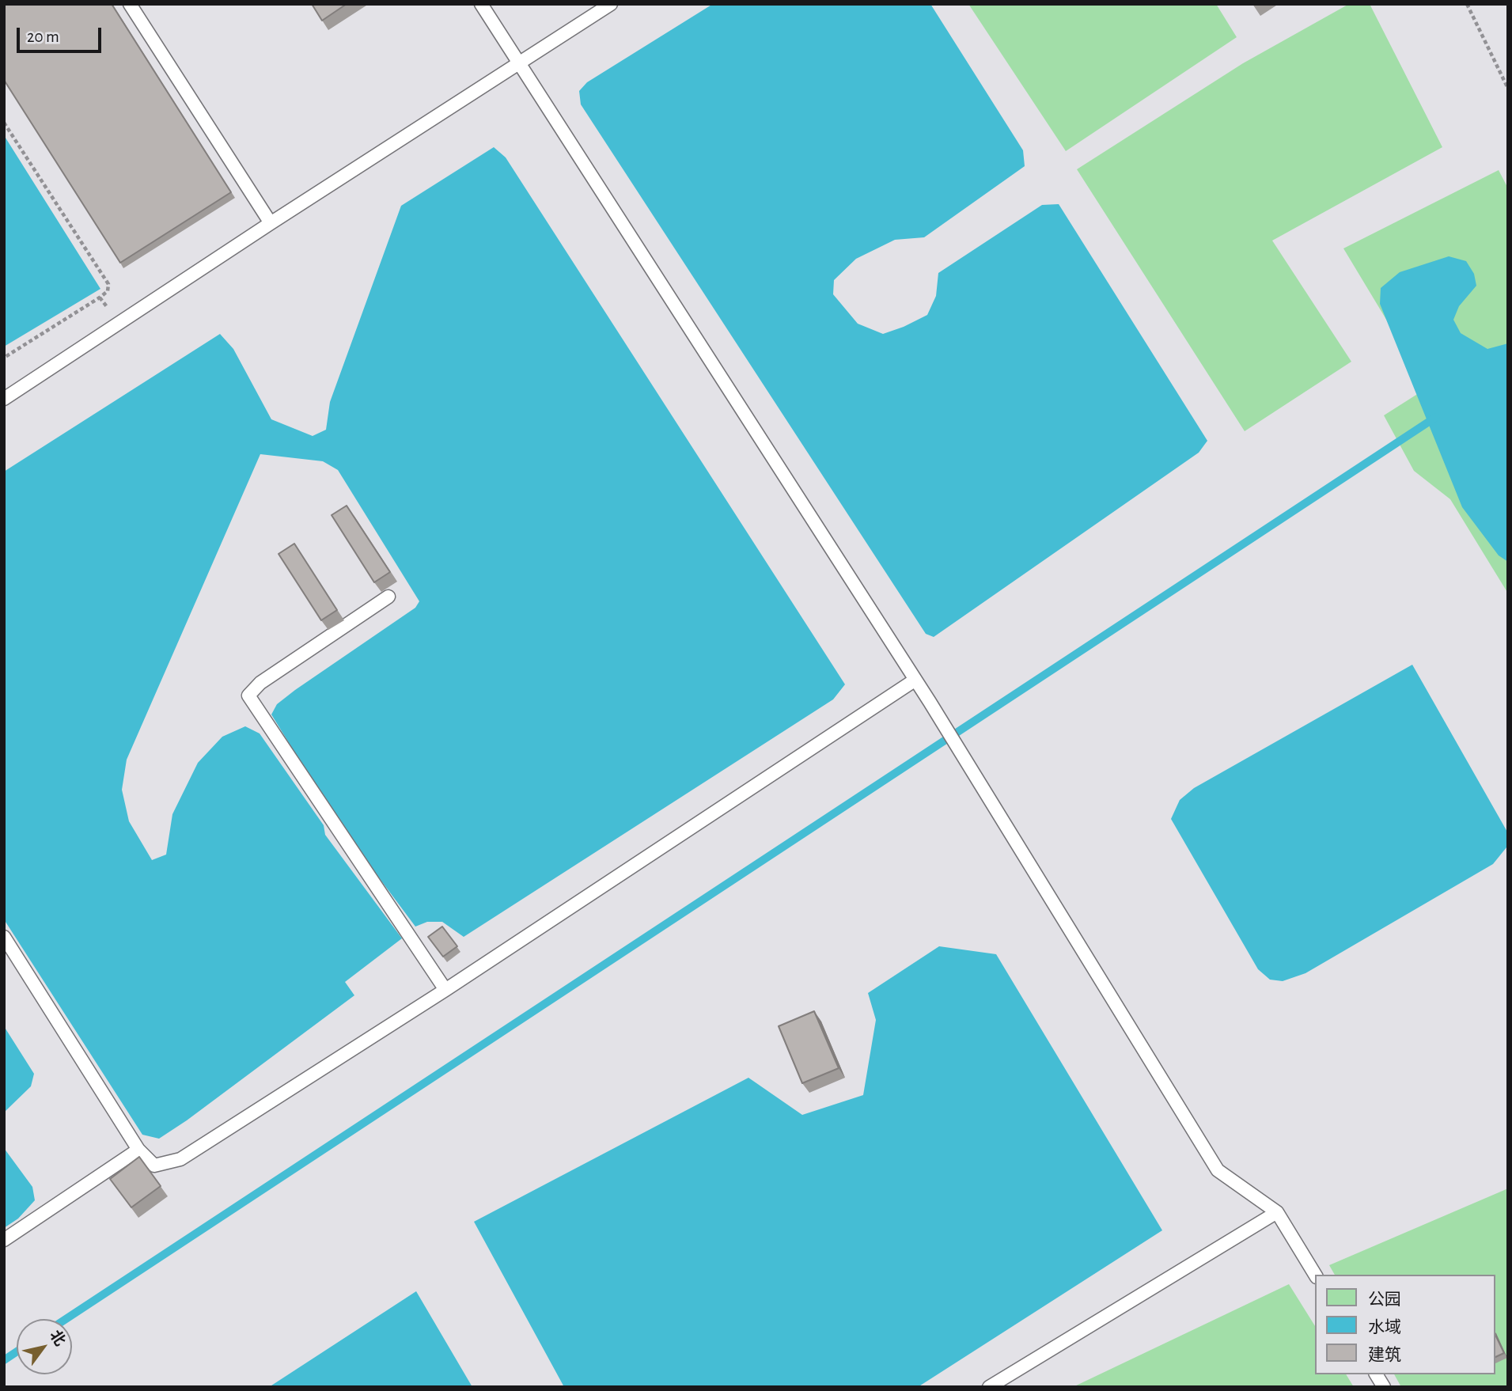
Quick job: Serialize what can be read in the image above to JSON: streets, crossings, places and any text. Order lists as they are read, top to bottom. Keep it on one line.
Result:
{"legend":["公园","水域","建筑"],"scale_bar":"20 m","north":"top right"}
